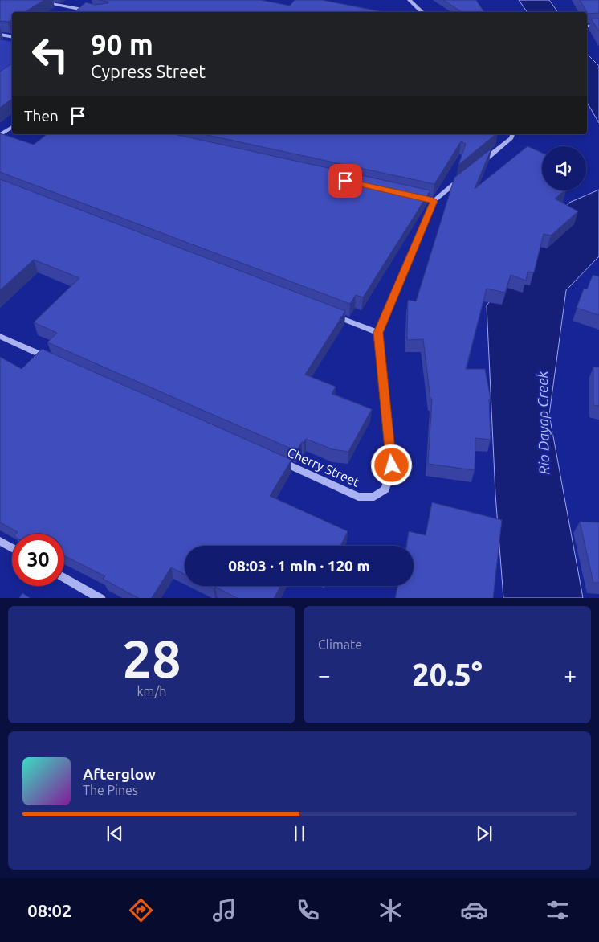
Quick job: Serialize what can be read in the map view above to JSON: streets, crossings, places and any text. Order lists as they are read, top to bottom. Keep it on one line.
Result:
{"streets":{"street":["Cherry Street"]},"water":["Rio Dayap Creek"],"page":{"turn":["90 m","Cypress Street"],"then":"Then","limit":"30","trip":"08:03 · 1 min · 120 m","tile":[["28","km/h"],"Climate"],"heat":["−","20.5°","+"],"song":["Afterglow","The Pines"],"tabs":"08:02"}}
